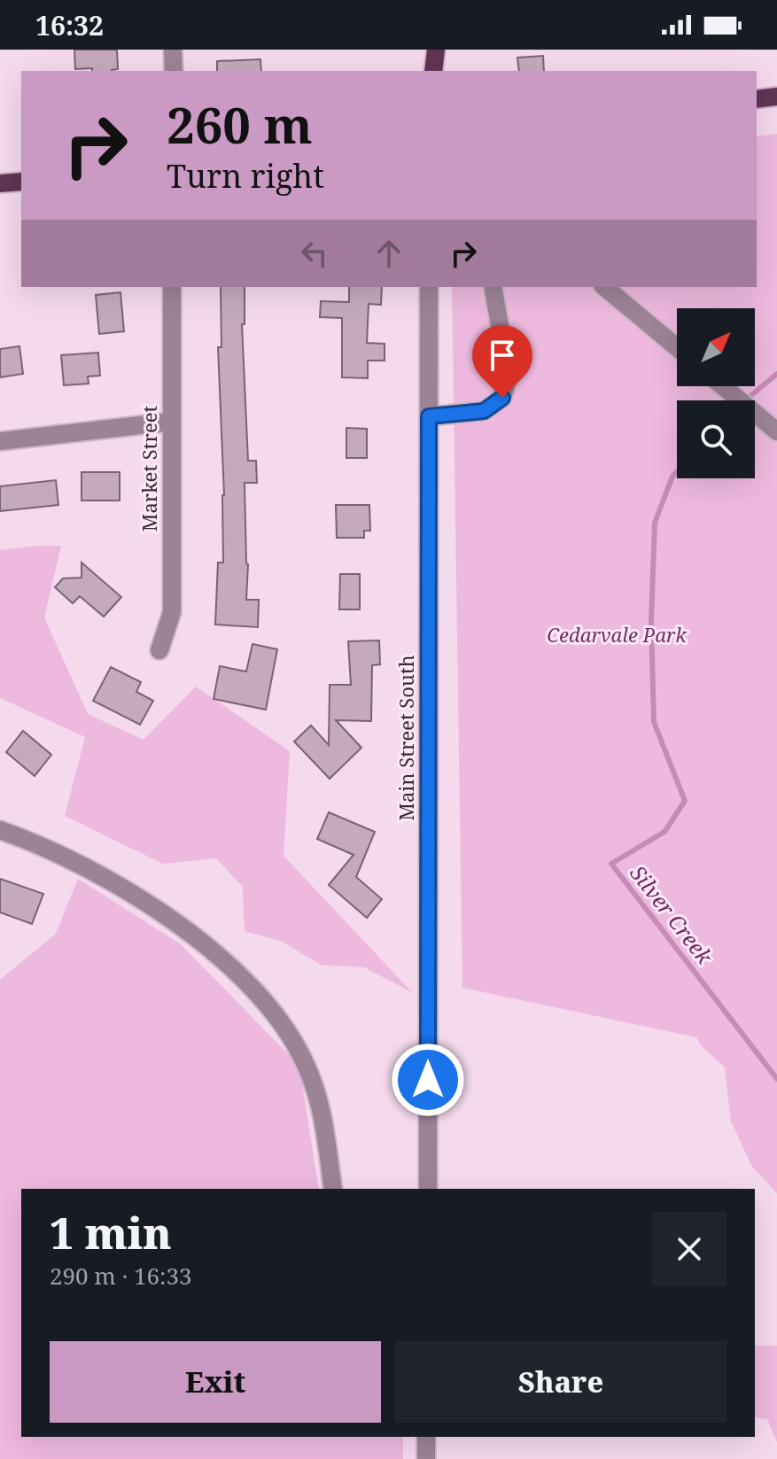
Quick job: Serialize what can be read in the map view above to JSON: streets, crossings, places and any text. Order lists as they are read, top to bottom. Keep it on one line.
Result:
{"streets":{"street":["Market Street","Main Street South"]},"water":["Silver Creek"],"parks":["Cedarvale Park"],"north":"top right","page":{"status":"16:32","turn":["260 m","Turn right"],"heading":["1 min","290 m · 16:33"],"buttons":["Exit","Share"]}}
